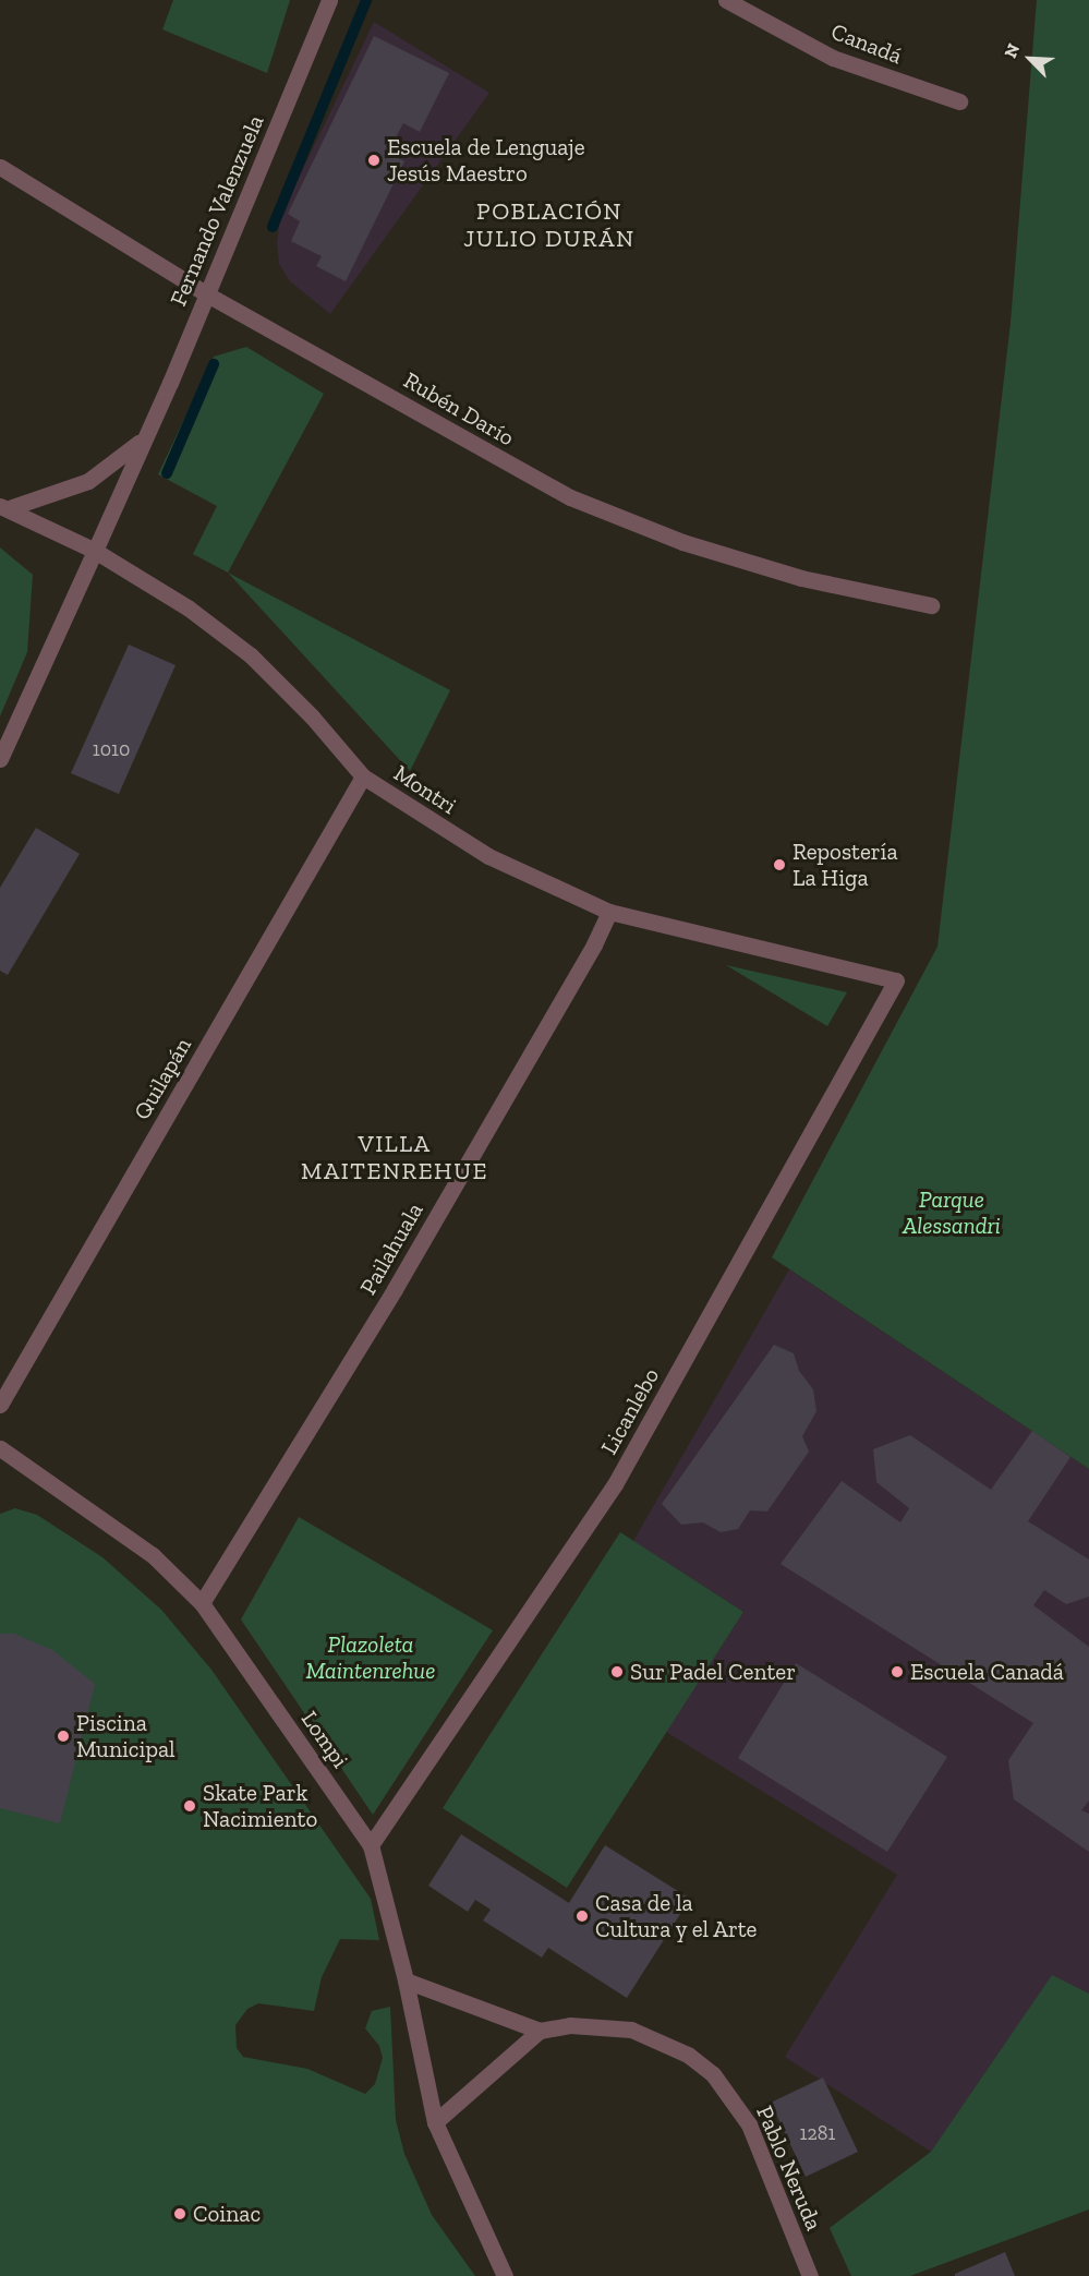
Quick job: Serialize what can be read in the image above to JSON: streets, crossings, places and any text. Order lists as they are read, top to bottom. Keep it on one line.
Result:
{"streets":{"street":["Canadá","Fernando Valenzuela","Rubén Darío","Montri","Quilapán","Pailahuala","Licanlebo","Lompi","Pablo Neruda"]},"crossings":[["Fernando Valenzuela","Rubén Darío"],["Fernando Valenzuela","Montri"],["Montri","Quilapán"],["Montri","Pailahuala"],["Montri","Licanlebo"],["Pailahuala","Lompi"],["Licanlebo","Lompi"],["Lompi","Pablo Neruda"]],"districts":["POBLACIÓN JULIO DURÁN","VILLA MAITENREHUE"],"parks":["Parque Alessandri","Plazoleta Maintenrehue"],"places":["Escuela de Lenguaje Jesús Maestro","Repostería La Higa","Sur Padel Center","Escuela Canadá","Piscina Municipal","Skate Park Nacimiento","Casa de la Cultura y el Arte","Coinac"],"house_numbers":["1010","1281"],"north":"top left"}
